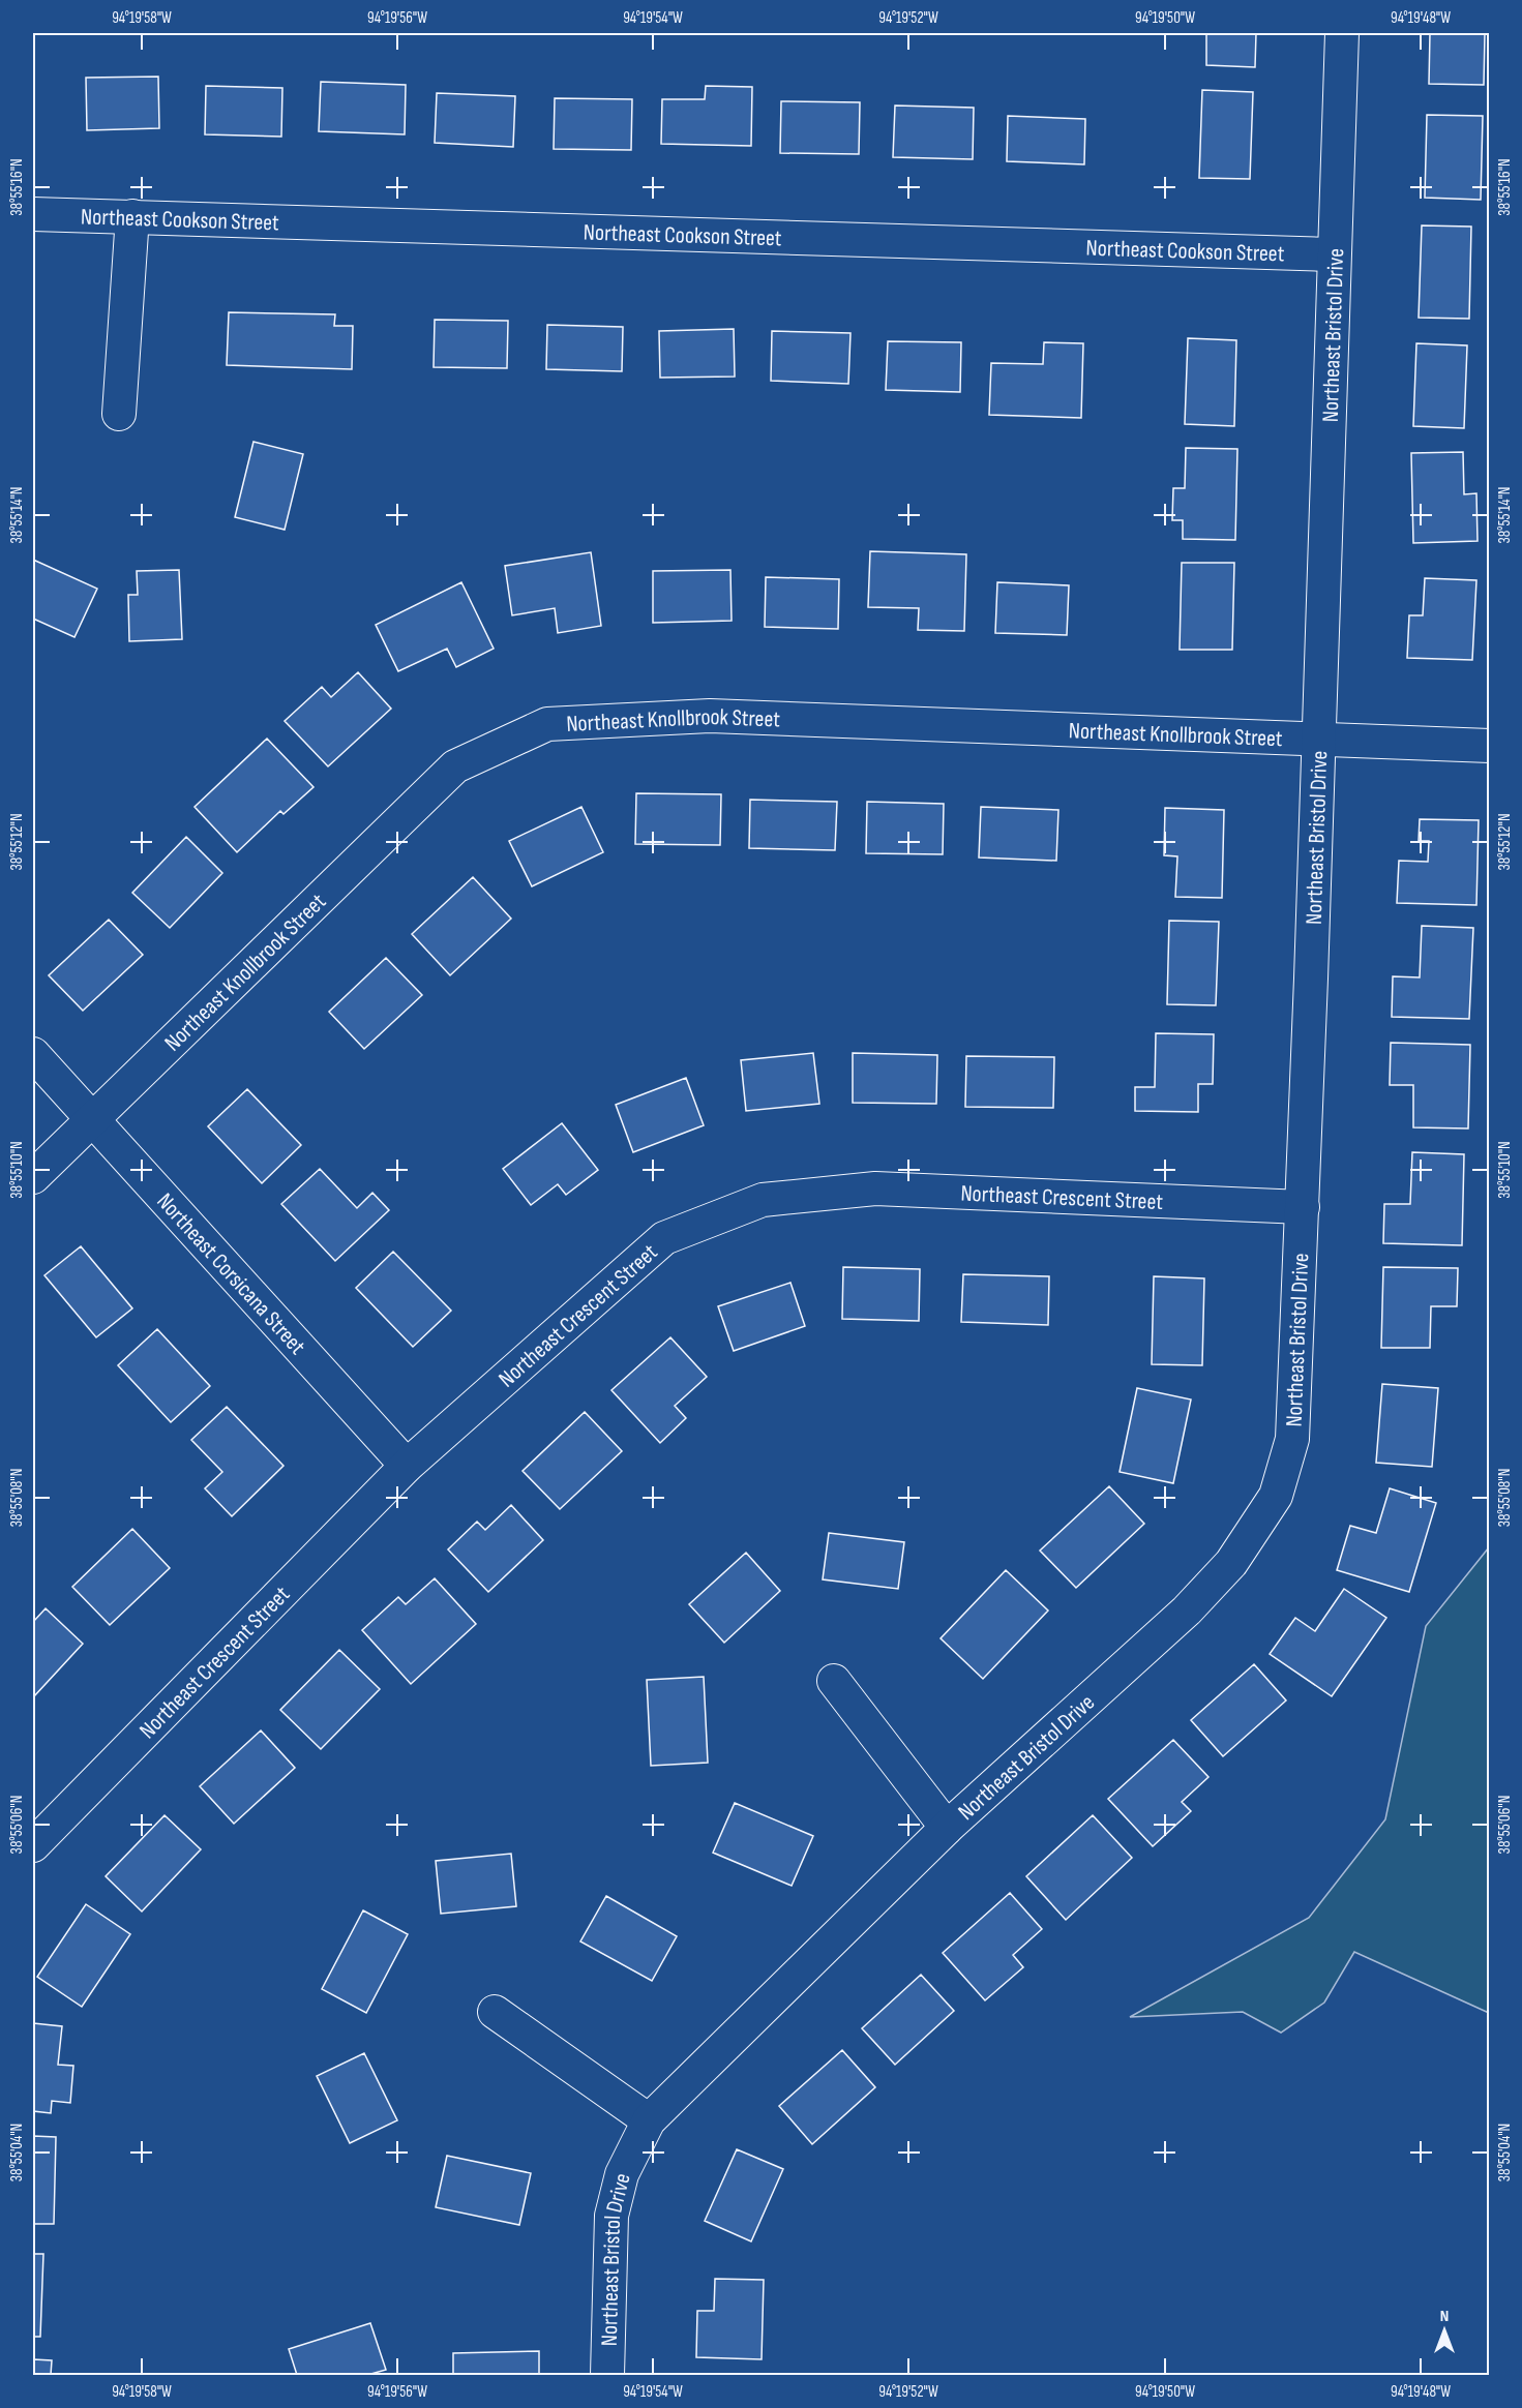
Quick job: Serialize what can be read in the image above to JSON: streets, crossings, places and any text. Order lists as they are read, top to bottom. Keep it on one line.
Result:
{"streets":{"street":["Northeast Cookson Street","Northeast Bristol Drive","Northeast Knollbrook Street","Northeast Crescent Street","Northeast Corsicana Street"]},"crossings":[["Northeast Cookson Street","Northeast Bristol Drive"],["Northeast Bristol Drive","Northeast Knollbrook Street"],["Northeast Bristol Drive","Northeast Crescent Street"],["Northeast Knollbrook Street","Northeast Corsicana Street"],["Northeast Crescent Street","Northeast Corsicana Street"]],"north":"top","coordinates":["94°19'58\"W","94°19'56\"W","94°19'54\"W","94°19'52\"W","94°19'50\"W","94°19'48\"W","38°55'16\"N","38°55'14\"N","38°55'12\"N","38°55'10\"N","38°55'08\"N","38°55'06\"N","38°55'04\"N"]}
